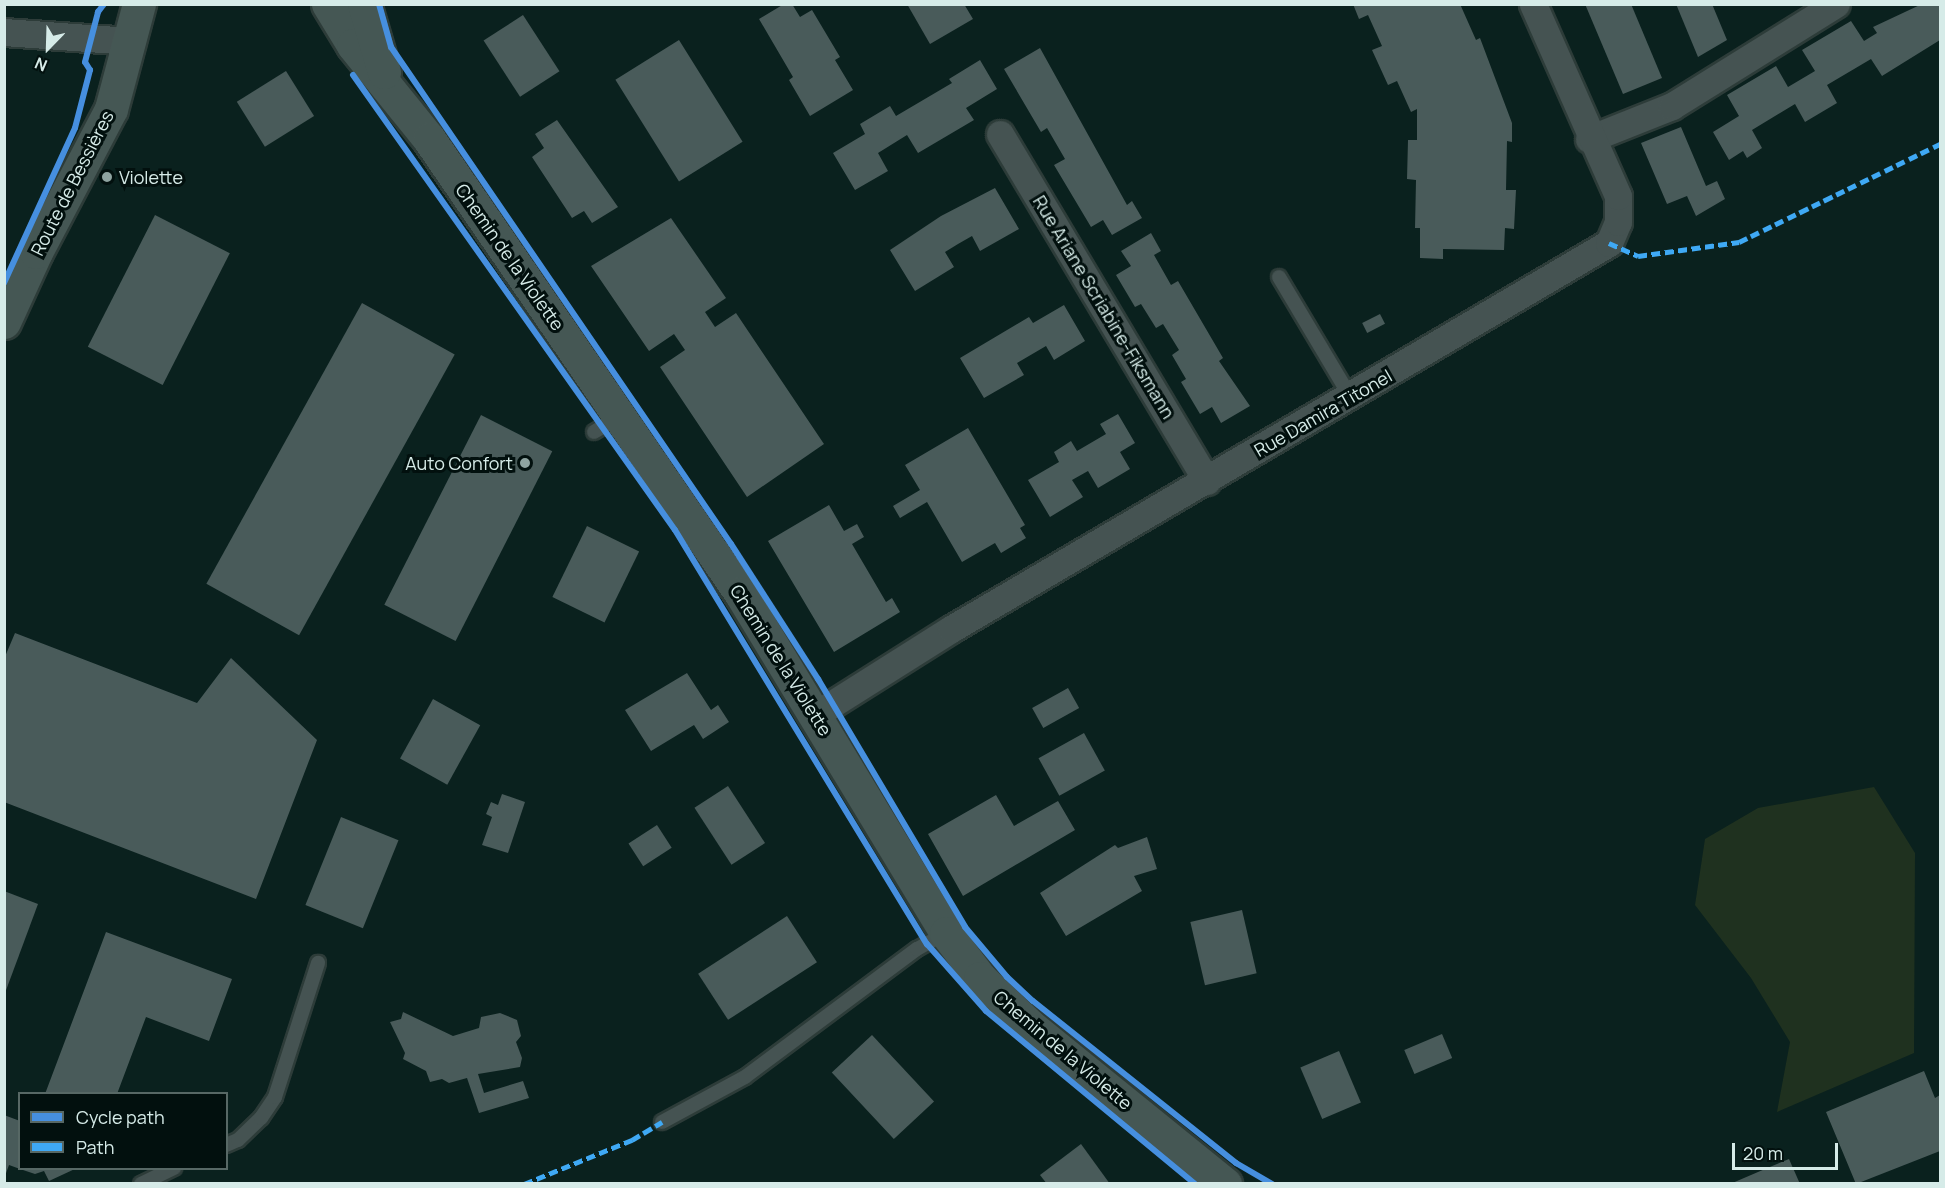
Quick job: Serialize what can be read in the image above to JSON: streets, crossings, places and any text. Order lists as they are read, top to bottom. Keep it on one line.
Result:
{"streets":{"street":["Route de Bessières","Chemin de la Violette","Rue Ariane Scriabine-Fiksmann","Rue Damira Titonel"]},"crossings":[["Chemin de la Violette","Rue Damira Titonel"],["Rue Ariane Scriabine-Fiksmann","Rue Damira Titonel"]],"places":["Violette","Auto Confort"],"legend":["Cycle path","Path"],"scale_bar":"20 m","north":"bottom left"}
